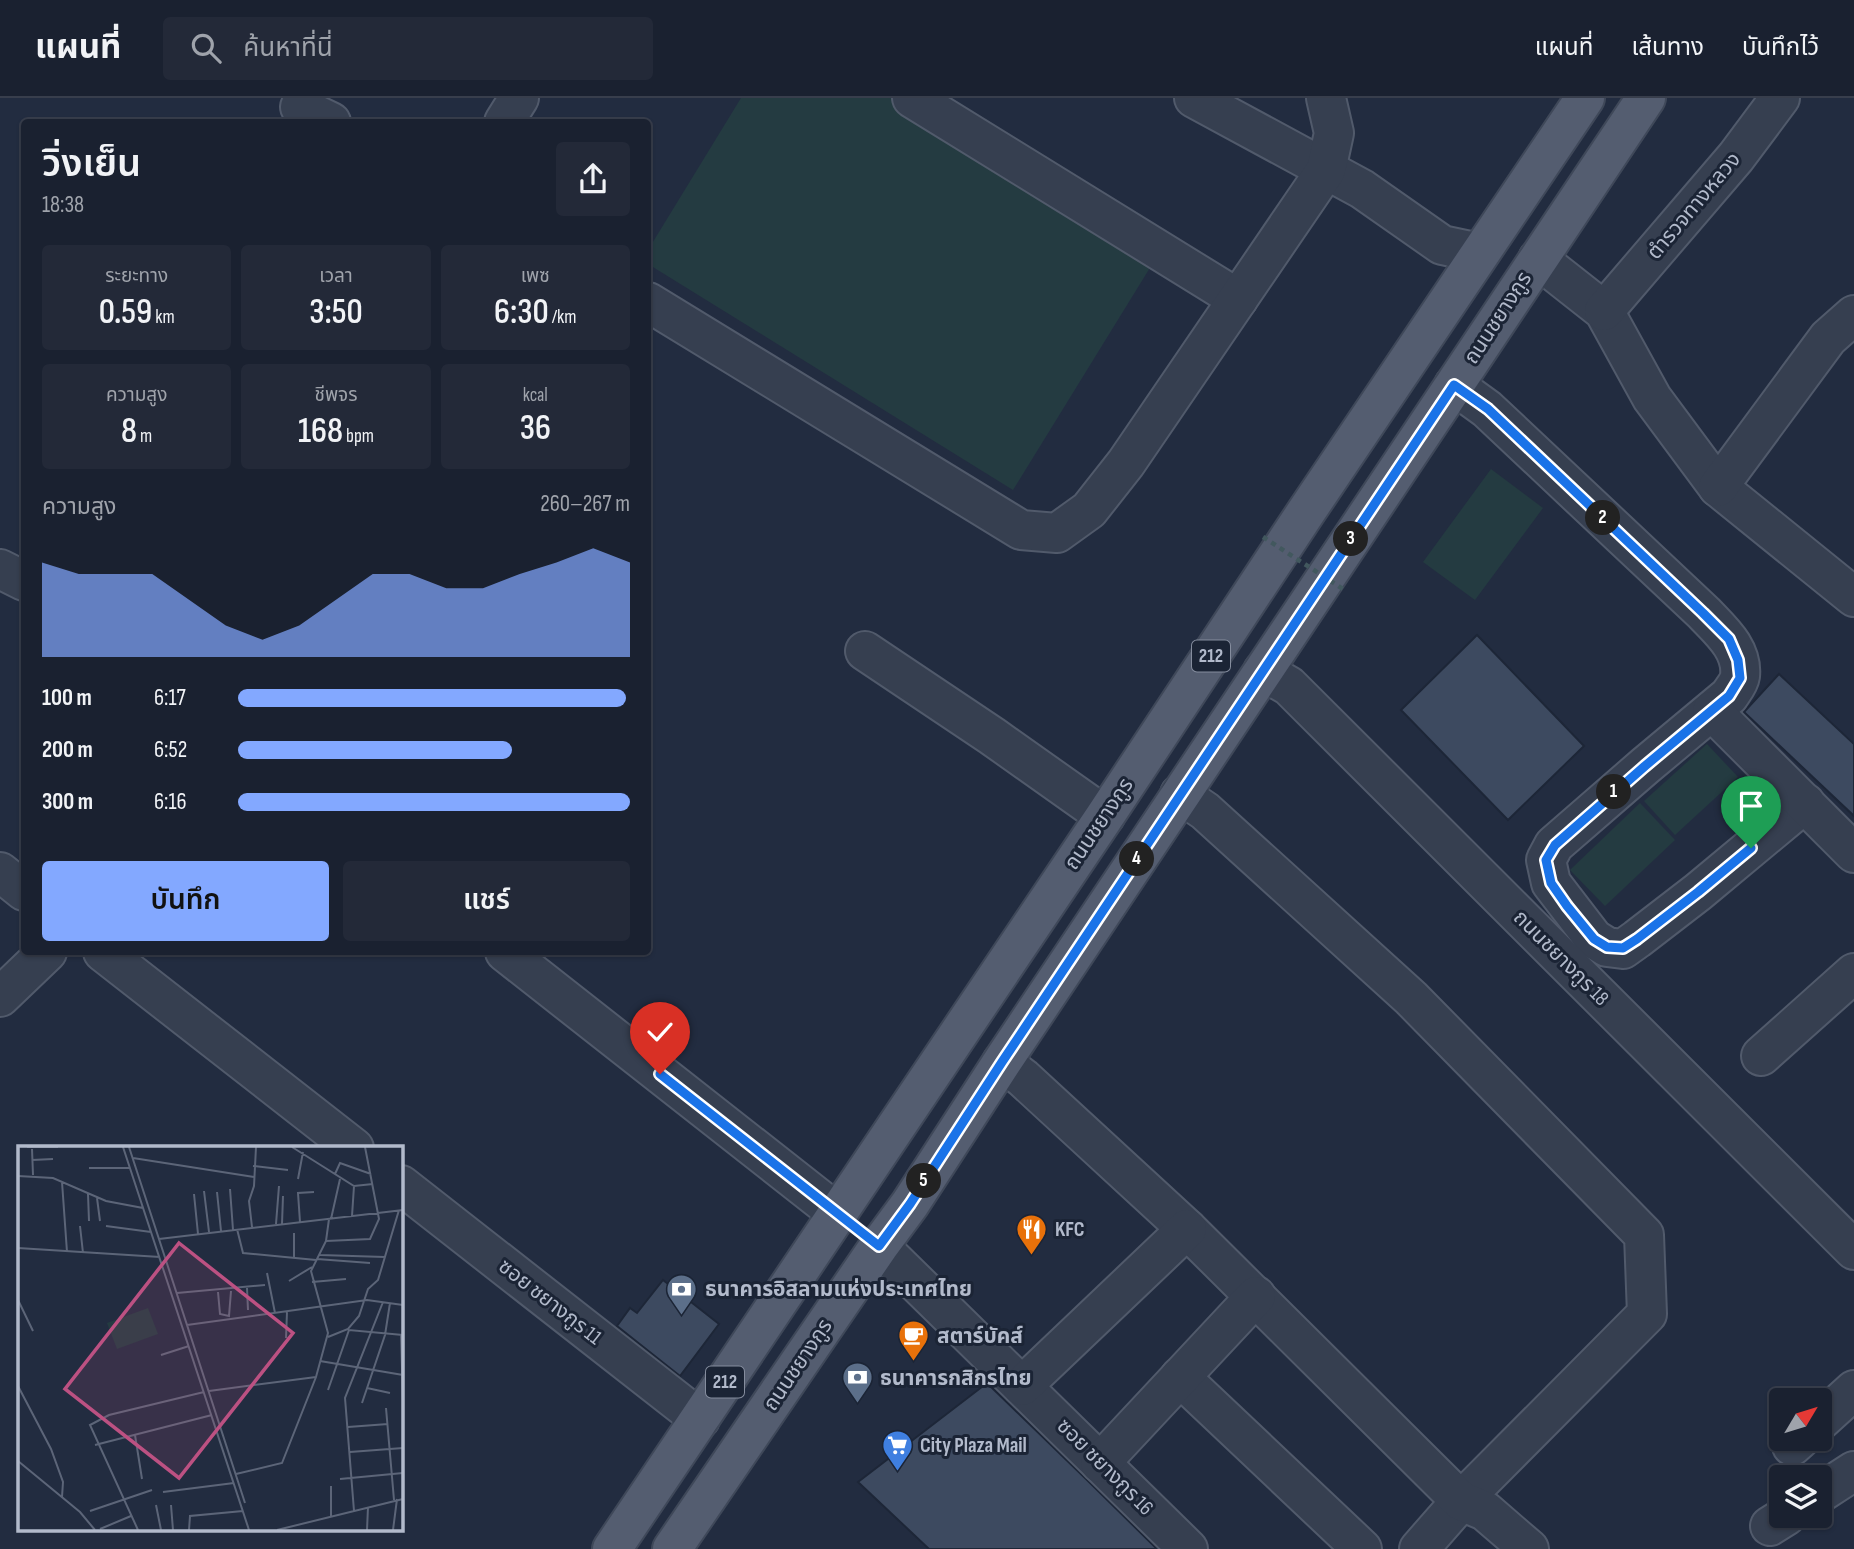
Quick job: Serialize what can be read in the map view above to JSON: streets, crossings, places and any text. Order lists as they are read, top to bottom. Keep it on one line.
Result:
{"streets":{"main road":["ถนนชยางกูร","212"],"street":["ตำรวจทางหลวง","ถนนชยางกูร 18","ซอย ชยางกูร 11","ซอย ชยางกูร 16"]},"crossings":[["ถนนชยางกูร","ถนนชยางกูร 18"],["ถนนชยางกูร","ซอย ชยางกูร 11"],["ถนนชยางกูร","ซอย ชยางกูร 16"]],"places":{"restaurant":["KFC"],"bank":["ธนาคารอิสลามแห่งประเทศไทย","ธนาคารกสิกรไทย"],"cafe":["สตาร์บัคส์"],"supermarket":["City Plaza Mail"]},"north":"top right","page":{"header":"แผนที่","search":"ค้นหาที่นี่","nav":["แผนที่","เส้นทาง","บันทึกไว้"],"heading":["วิ่งเย็น","18:38"],"stats":[["ระยะทาง","0.59 km"],["เวลา","3:50"],["เพซ","6:30 /km"],["ความสูง","8 m"],["ชีพจร","168 bpm"],["kcal","36"]],"chart":["ความสูง","260–267 m"],"pins":["2","3","1","4","5"],"list":[{"name":"100 m","note":"6:17"},{"name":"200 m","note":"6:52"},{"name":"300 m","note":"6:16"}],"buttons":["บันทึก","แชร์"]}}
